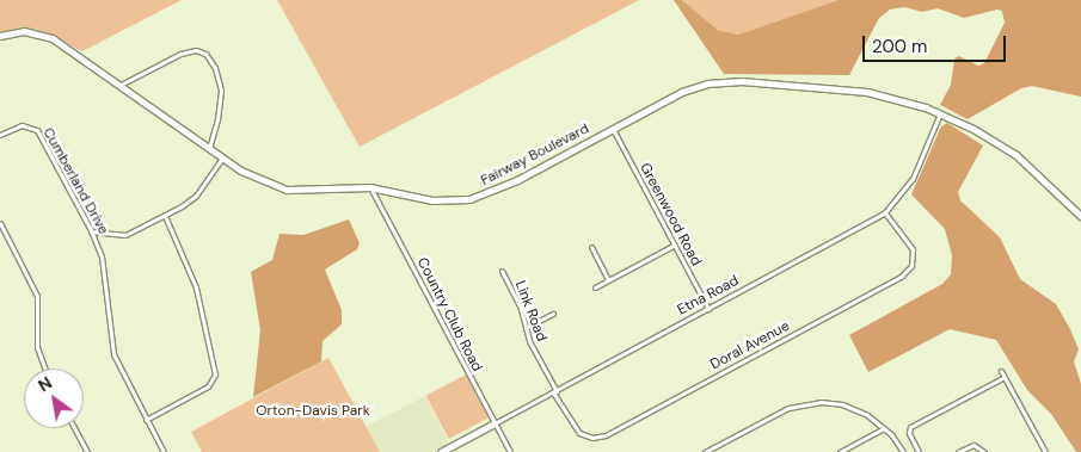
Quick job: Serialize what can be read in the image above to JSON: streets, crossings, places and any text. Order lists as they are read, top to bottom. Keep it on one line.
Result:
{"streets":{"street":["Fairway Boulevard","Cumberland Drive","Greenwood Road","Etna Road","Link Road","Country Club Road","Doral Avenue"]},"crossings":[["Fairway Boulevard","Greenwood Road"],["Fairway Boulevard","Etna Road"],["Fairway Boulevard","Country Club Road"],["Greenwood Road","Etna Road"],["Etna Road","Link Road"],["Etna Road","Country Club Road"],["Etna Road","Doral Avenue"],["Link Road","Doral Avenue"]],"parks":["Orton-Davis Park"],"scale_bar":"200 m","north":"top left"}
